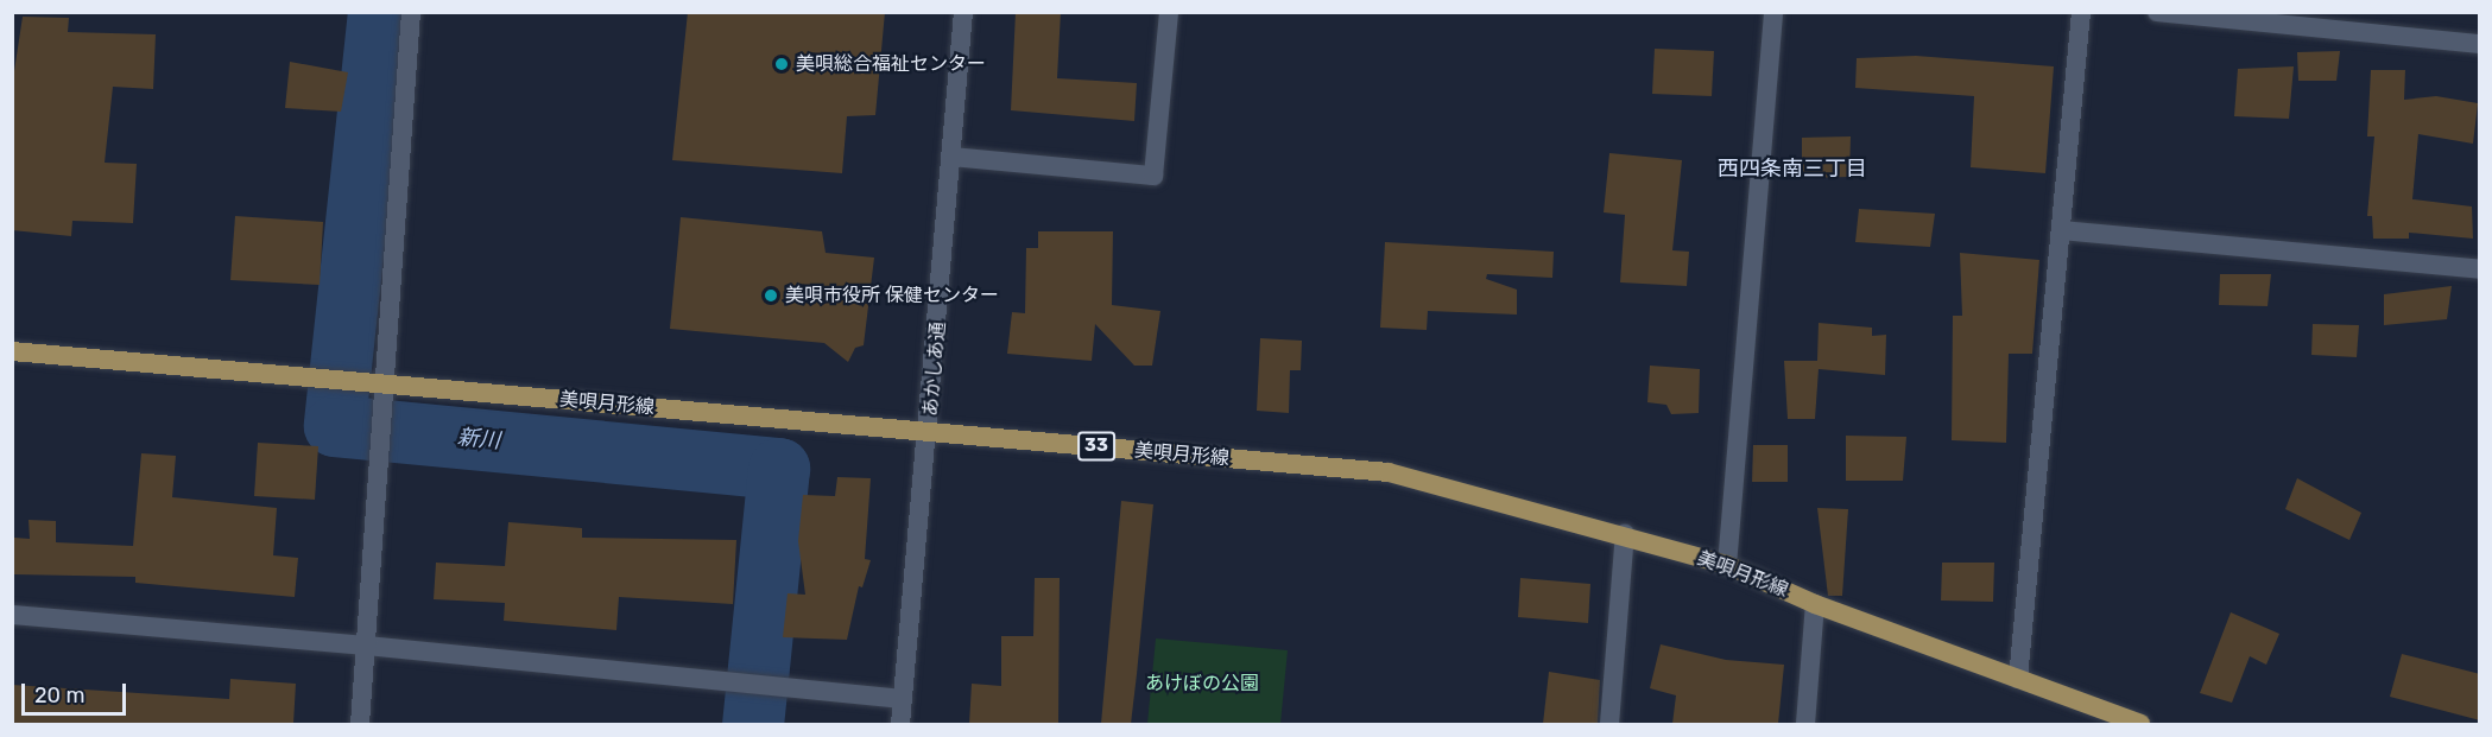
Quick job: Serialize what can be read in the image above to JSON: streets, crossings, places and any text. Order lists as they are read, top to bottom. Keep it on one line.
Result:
{"streets":{"main road":["美唄月形線","33"],"street":["あかしあ通"]},"crossings":[["あかしあ通","美唄月形線"]],"districts":["西四条南三丁目"],"water":["新川"],"parks":["あけぼの公園"],"places":["美唄総合福祉センター","美唄市役所 保健センター"],"scale_bar":"20 m"}
